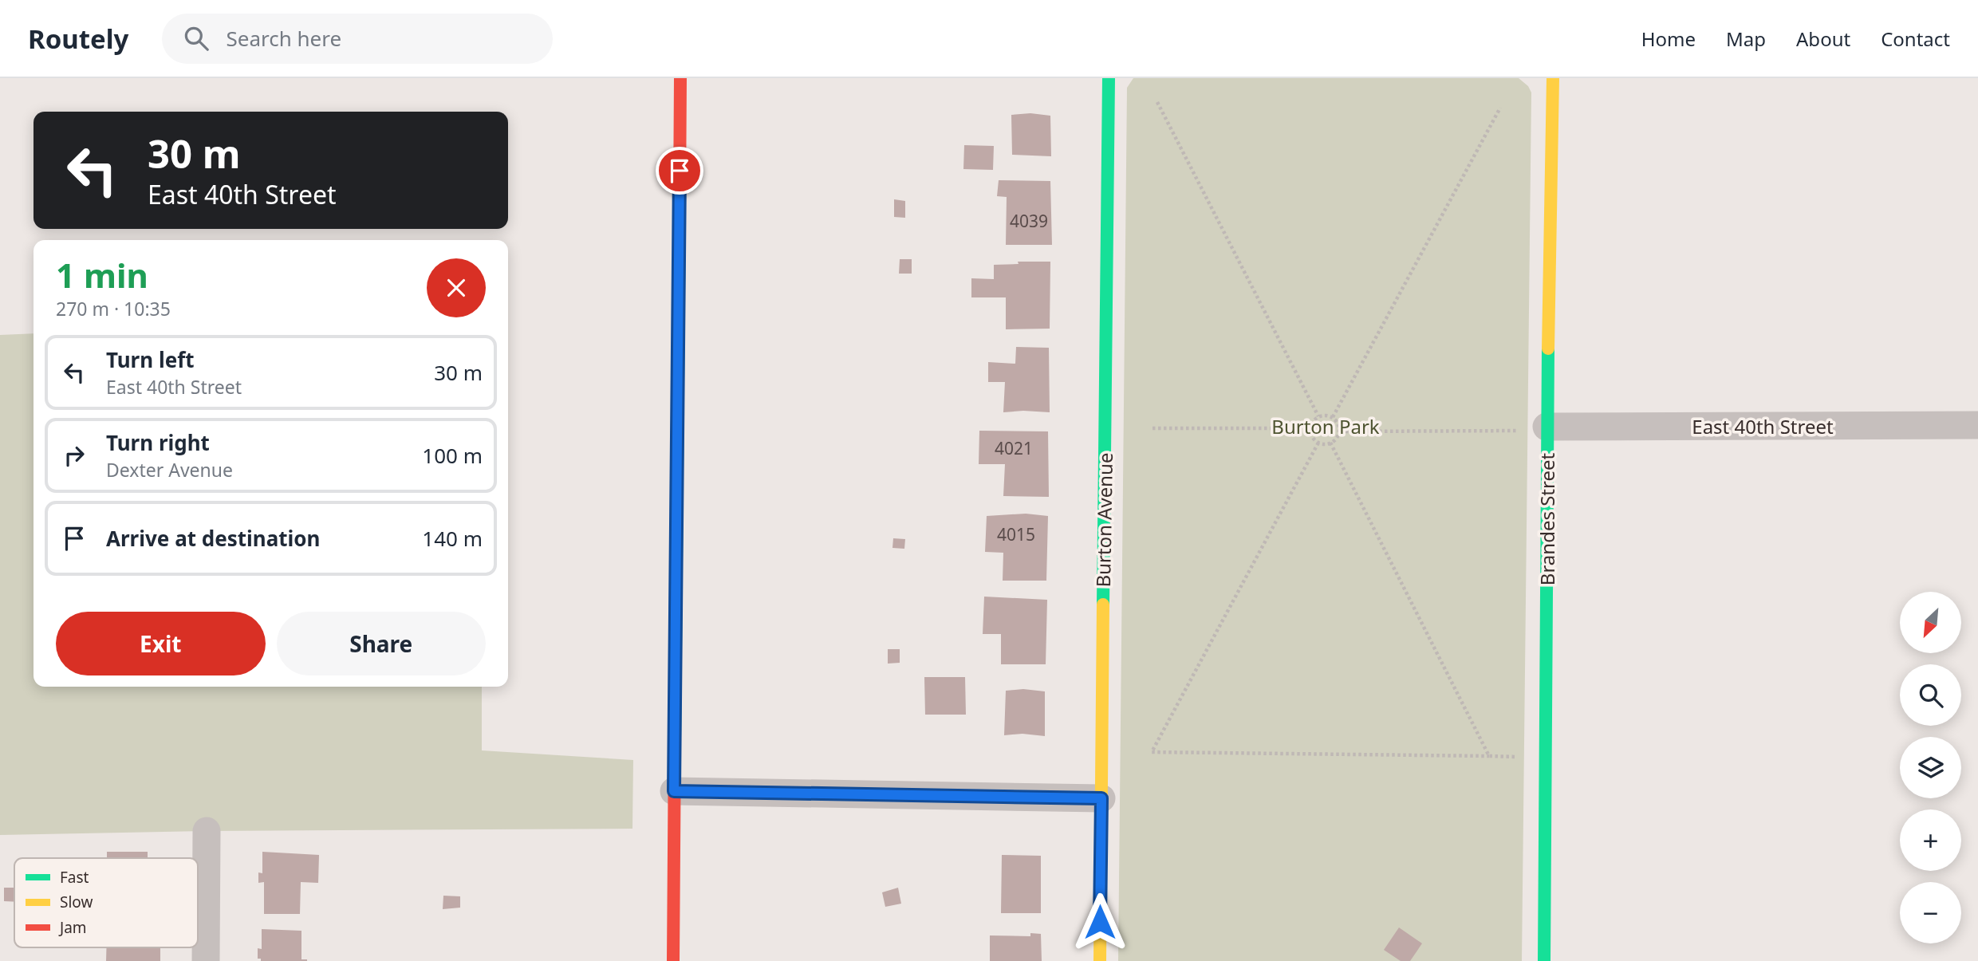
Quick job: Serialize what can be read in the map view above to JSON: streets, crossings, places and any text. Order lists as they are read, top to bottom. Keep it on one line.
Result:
{"streets":{"street":["East 40th Street","Brandes Street","Burton Avenue"]},"crossings":[["East 40th Street","Brandes Street"]],"parks":["Burton Park"],"house_numbers":["4039","4021","4015"],"legend":["Fast","Slow","Jam"],"north":"bottom left","page":{"header":"Routely","search":"Search here","nav":["Home","Map","About","Contact"],"turn":["30 m","East 40th Street"],"heading":["1 min","270 m · 10:35"],"list":[{"name":"Turn left","note":"East 40th Street","value":"30 m"},{"name":"Turn right","note":"Dexter Avenue","value":"100 m"},{"name":"Arrive at destination","value":"140 m"}],"map_buttons":["+","−"],"buttons":["Exit","Share"]}}
